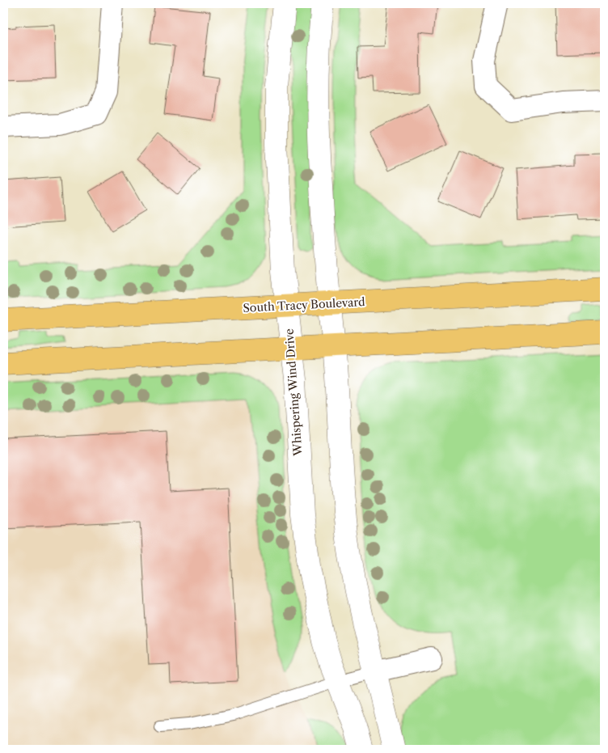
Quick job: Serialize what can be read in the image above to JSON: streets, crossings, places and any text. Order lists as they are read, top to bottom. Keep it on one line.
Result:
{"streets":{"main road":["South Tracy Boulevard"],"street":["Whispering Wind Drive"]},"crossings":[["South Tracy Boulevard","Whispering Wind Drive"]]}
